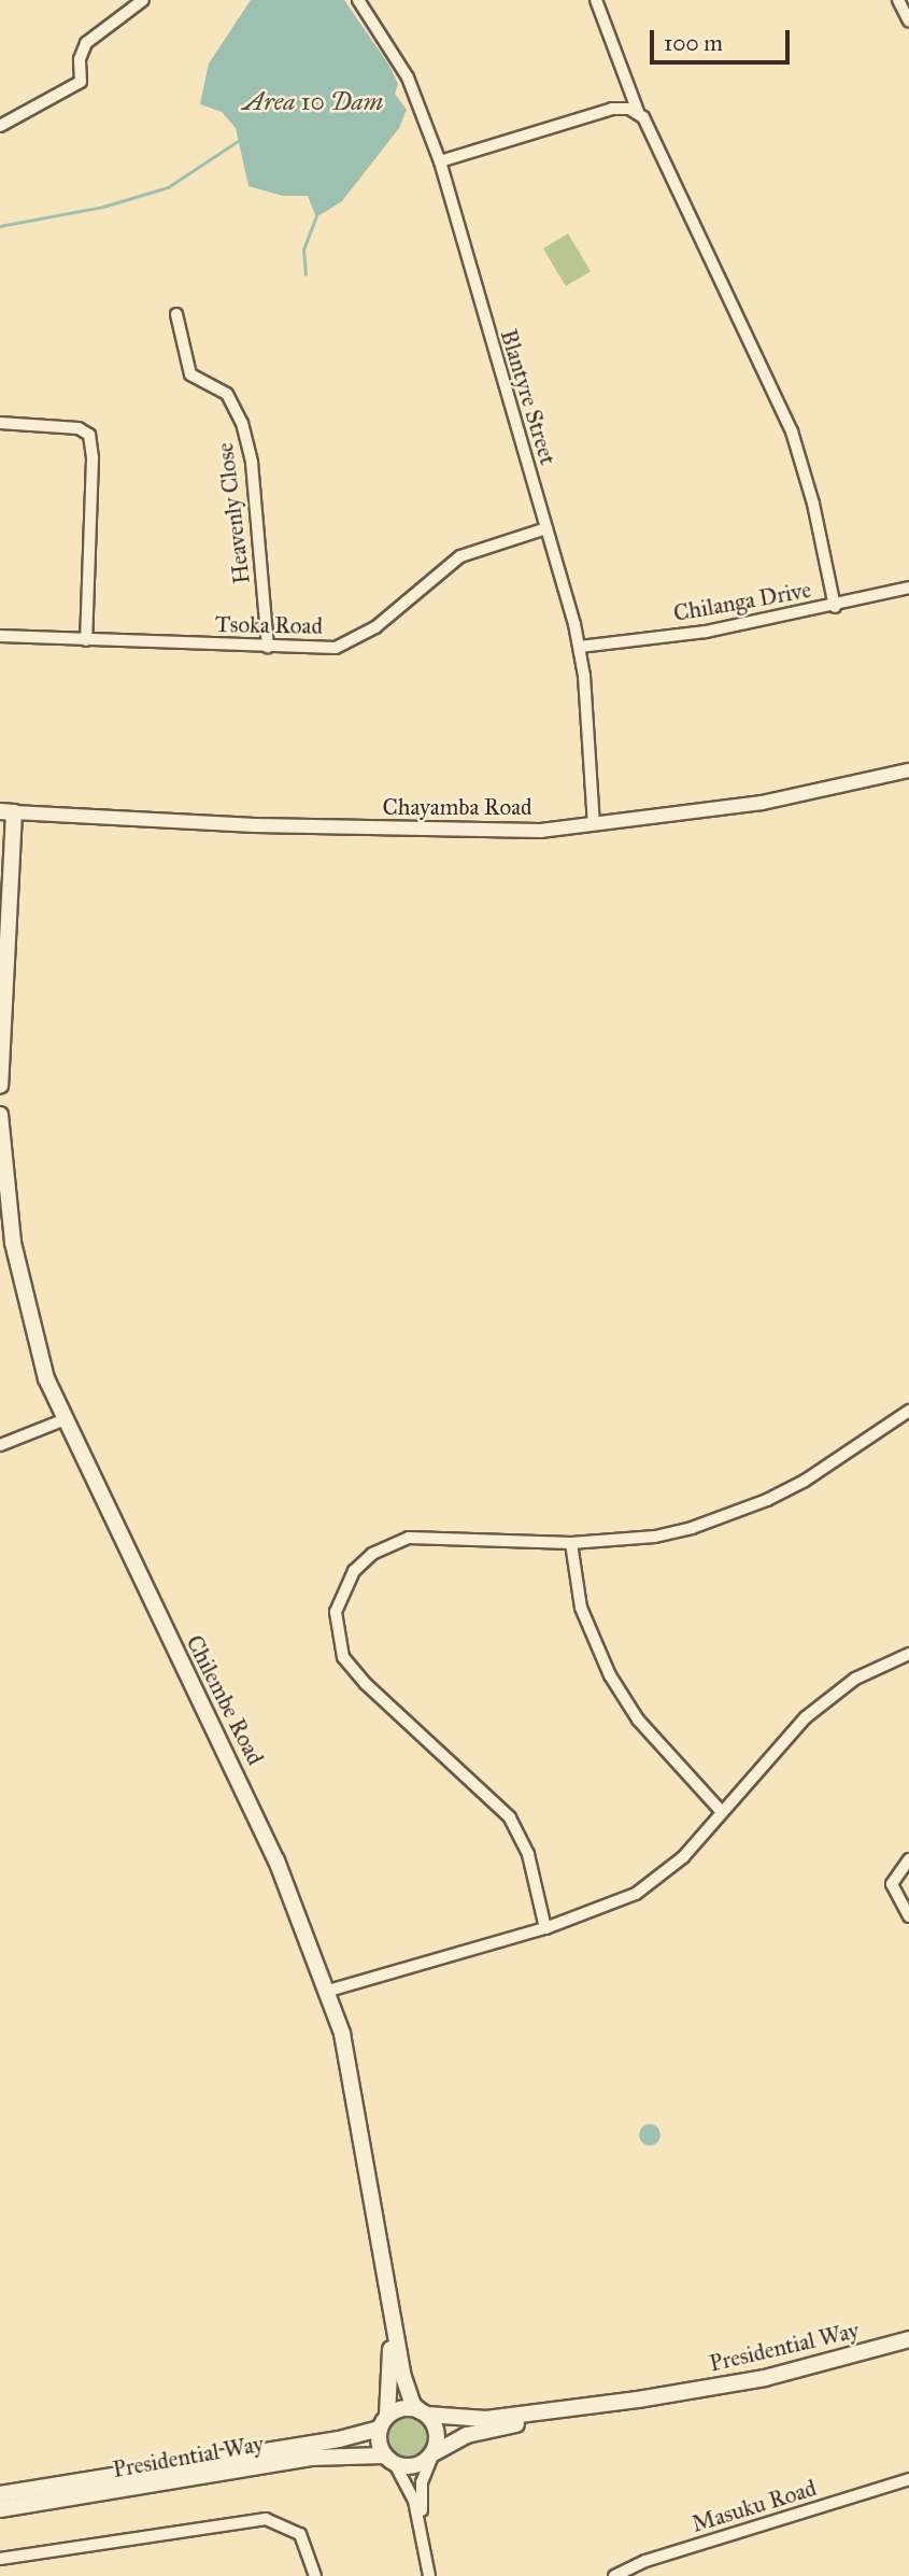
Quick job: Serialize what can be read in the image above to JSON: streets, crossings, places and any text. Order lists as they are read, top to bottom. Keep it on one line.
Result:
{"streets":{"main road":["Chilembe Road","Presidential Way"],"street":["Blantyre Street","Heavenly Close","Chilanga Drive","Tsoka Road","Chayamba Road","Masuku Road"]},"crossings":[["Blantyre Street","Chilanga Drive"],["Blantyre Street","Tsoka Road"],["Blantyre Street","Chayamba Road"],["Heavenly Close","Tsoka Road"]],"water":["Area 10 Dam"],"scale_bar":"100 m"}
